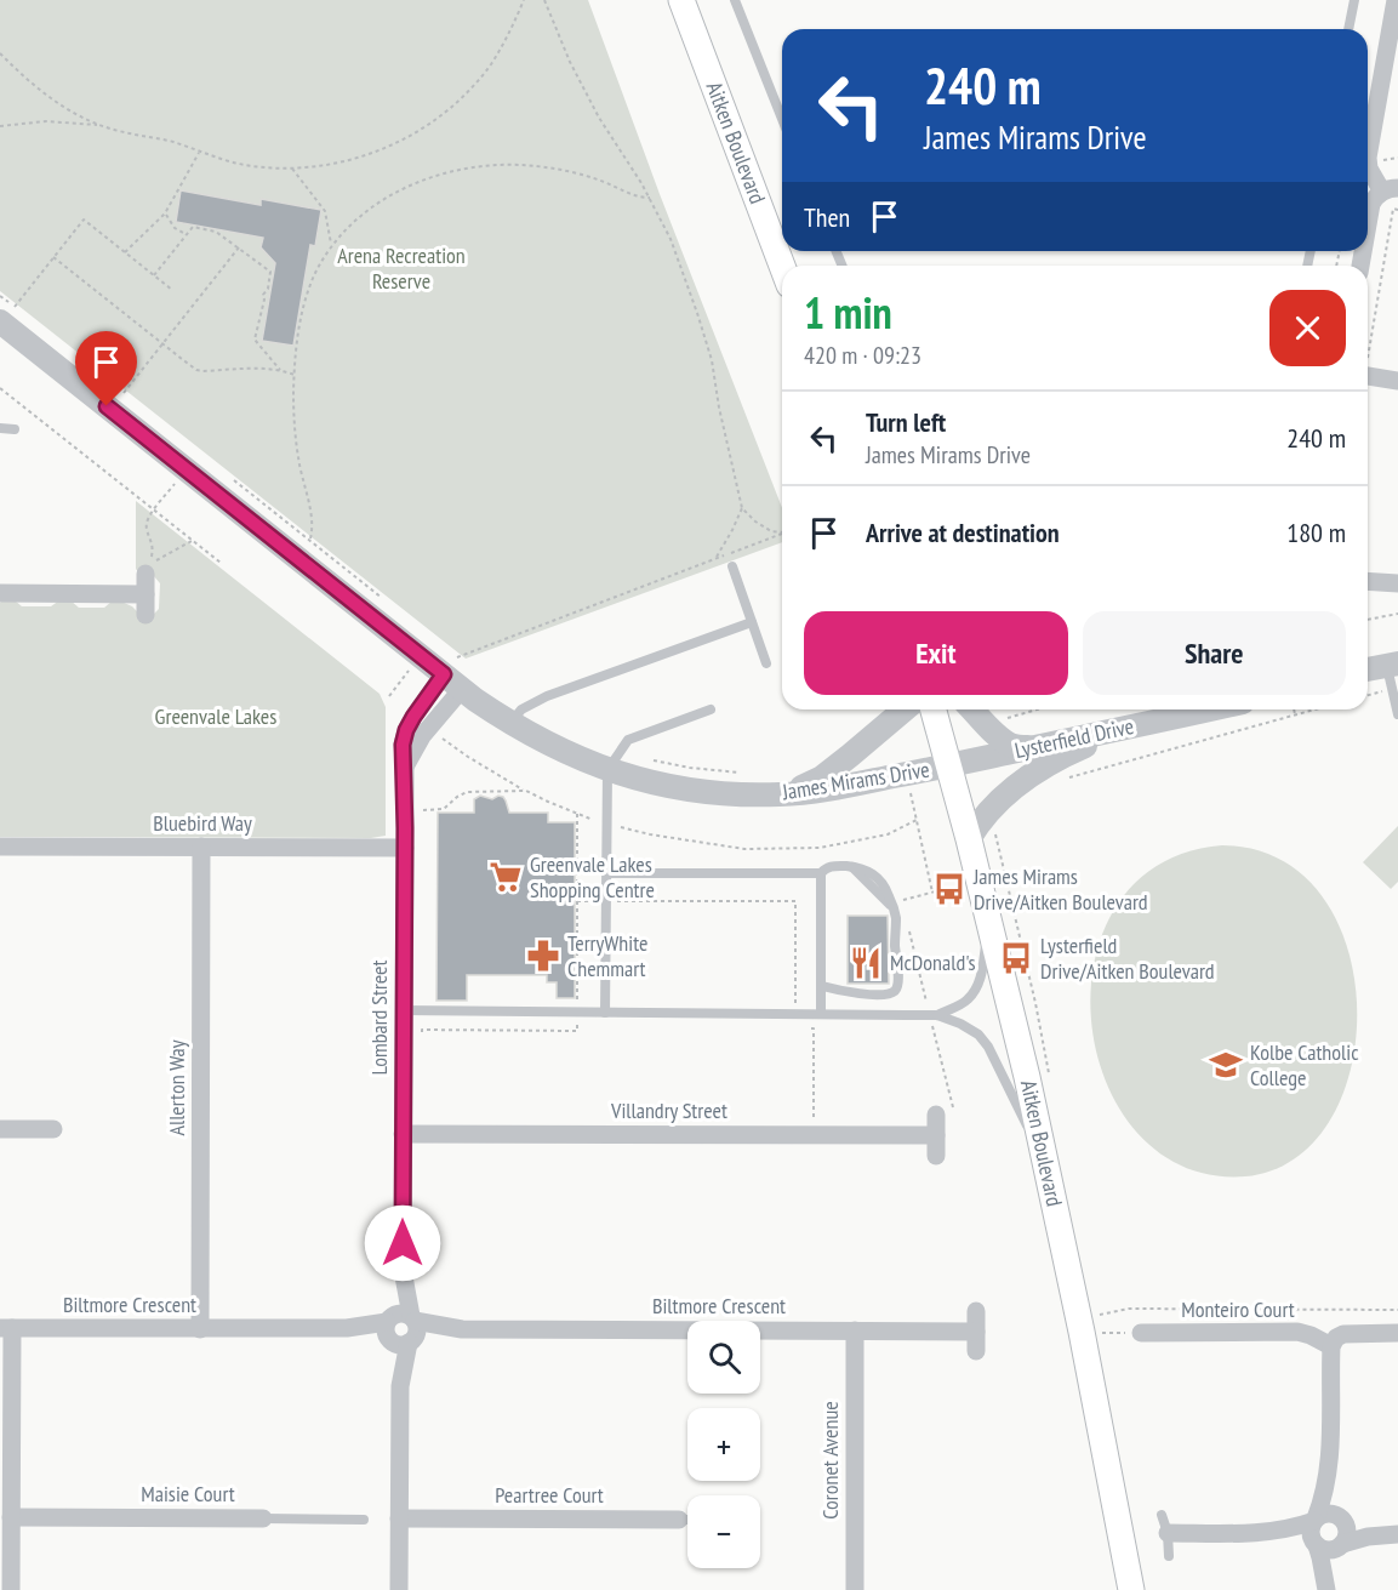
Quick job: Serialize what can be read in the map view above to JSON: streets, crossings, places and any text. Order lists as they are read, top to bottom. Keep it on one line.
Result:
{"streets":{"main road":["Aitken Boulevard"],"street":["Lysterfield Drive","James Mirams Drive","Bluebird Way","Lombard Street","Allerton Way","Villandry Street","Biltmore Crescent","Monteiro Court","Coronet Avenue","Maisie Court","Peartree Court"]},"crossings":[["Aitken Boulevard","Lysterfield Drive"],["Aitken Boulevard","James Mirams Drive"],["Lysterfield Drive","James Mirams Drive"],["James Mirams Drive","Lombard Street"],["Bluebird Way","Lombard Street"],["Bluebird Way","Allerton Way"],["Lombard Street","Villandry Street"],["Lombard Street","Biltmore Crescent"],["Lombard Street","Peartree Court"],["Allerton Way","Biltmore Crescent"],["Biltmore Crescent","Coronet Avenue"]],"parks":["Arena Recreation Reserve","Greenvale Lakes"],"places":{"supermarket":["Greenvale Lakes Shopping Centre"],"bus stop":["James Mirams Drive/Aitken Boulevard","Lysterfield Drive/Aitken Boulevard"],"pharmacy":["TerryWhite Chemmart"],"restaurant":["McDonald's"],"school or university":["Kolbe Catholic College"]},"page":{"turn":["240 m","James Mirams Drive"],"then":"Then","heading":["1 min","420 m · 09:23"],"list":[{"name":"Turn left","note":"James Mirams Drive","value":"240 m"},{"name":"Arrive at destination","value":"180 m"}],"buttons":["Exit","Share"],"map_buttons":["+","−"]}}
